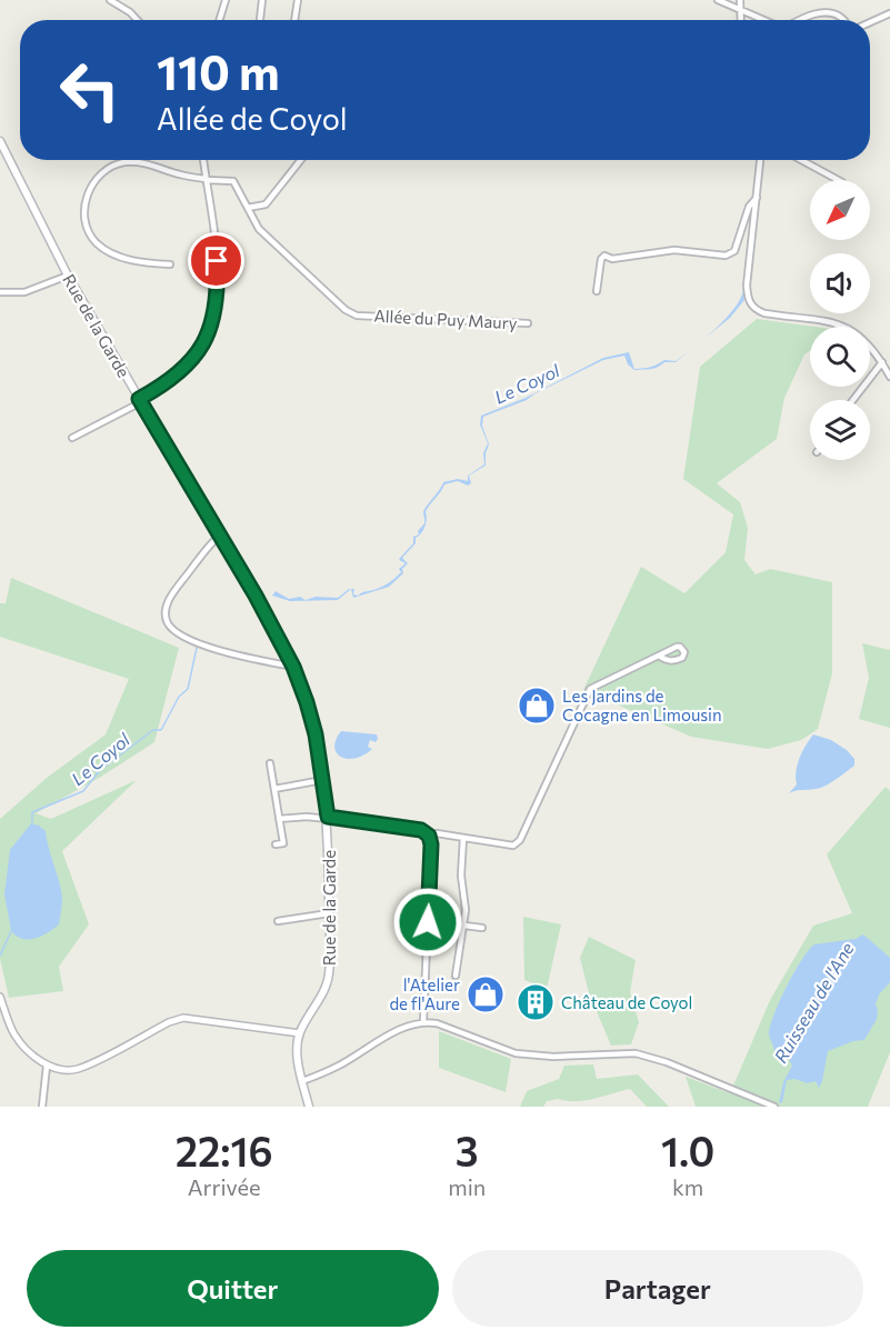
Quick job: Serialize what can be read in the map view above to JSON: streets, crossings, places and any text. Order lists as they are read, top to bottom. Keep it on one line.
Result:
{"streets":{"main road":["Rue de la Garde"],"street":["Allée du Puy Maury"]},"water":["Le Coyol","Ruisseau de l'Ane"],"places":{"shop":["Les Jardins de Cocagne en Limousin","l'Atelier de fl'Aure"],"building":["Château de Coyol"]},"north":"bottom left","page":{"turn":["110 m","Allée de Coyol"],"eta":["22:16","Arrivée","3","min","1.0","km"],"buttons":["Quitter","Partager"]}}
